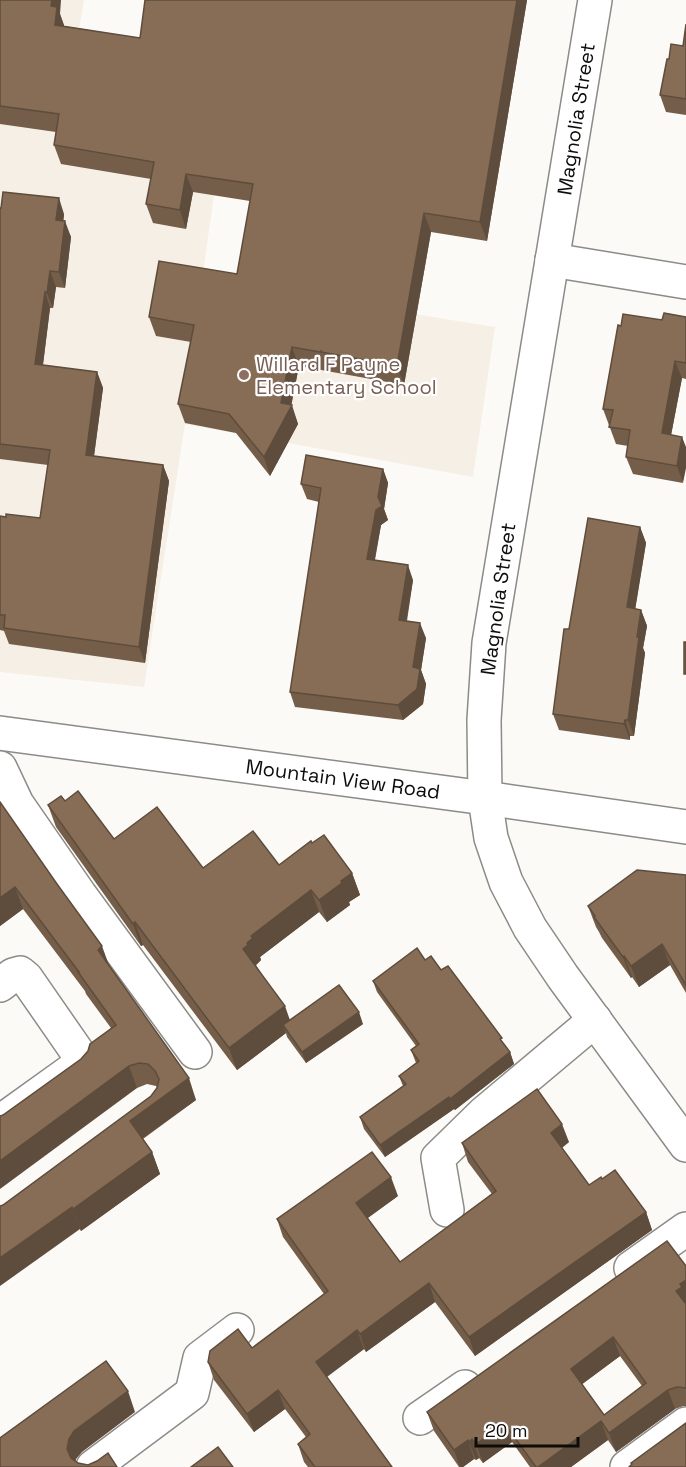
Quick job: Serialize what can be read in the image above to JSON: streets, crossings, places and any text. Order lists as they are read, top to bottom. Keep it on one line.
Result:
{"streets":{"street":["Magnolia Street","Mountain View Road"]},"crossings":[["Magnolia Street","Mountain View Road"]],"places":["Willard F Payne Elementary School"],"scale_bar":"20 m"}
